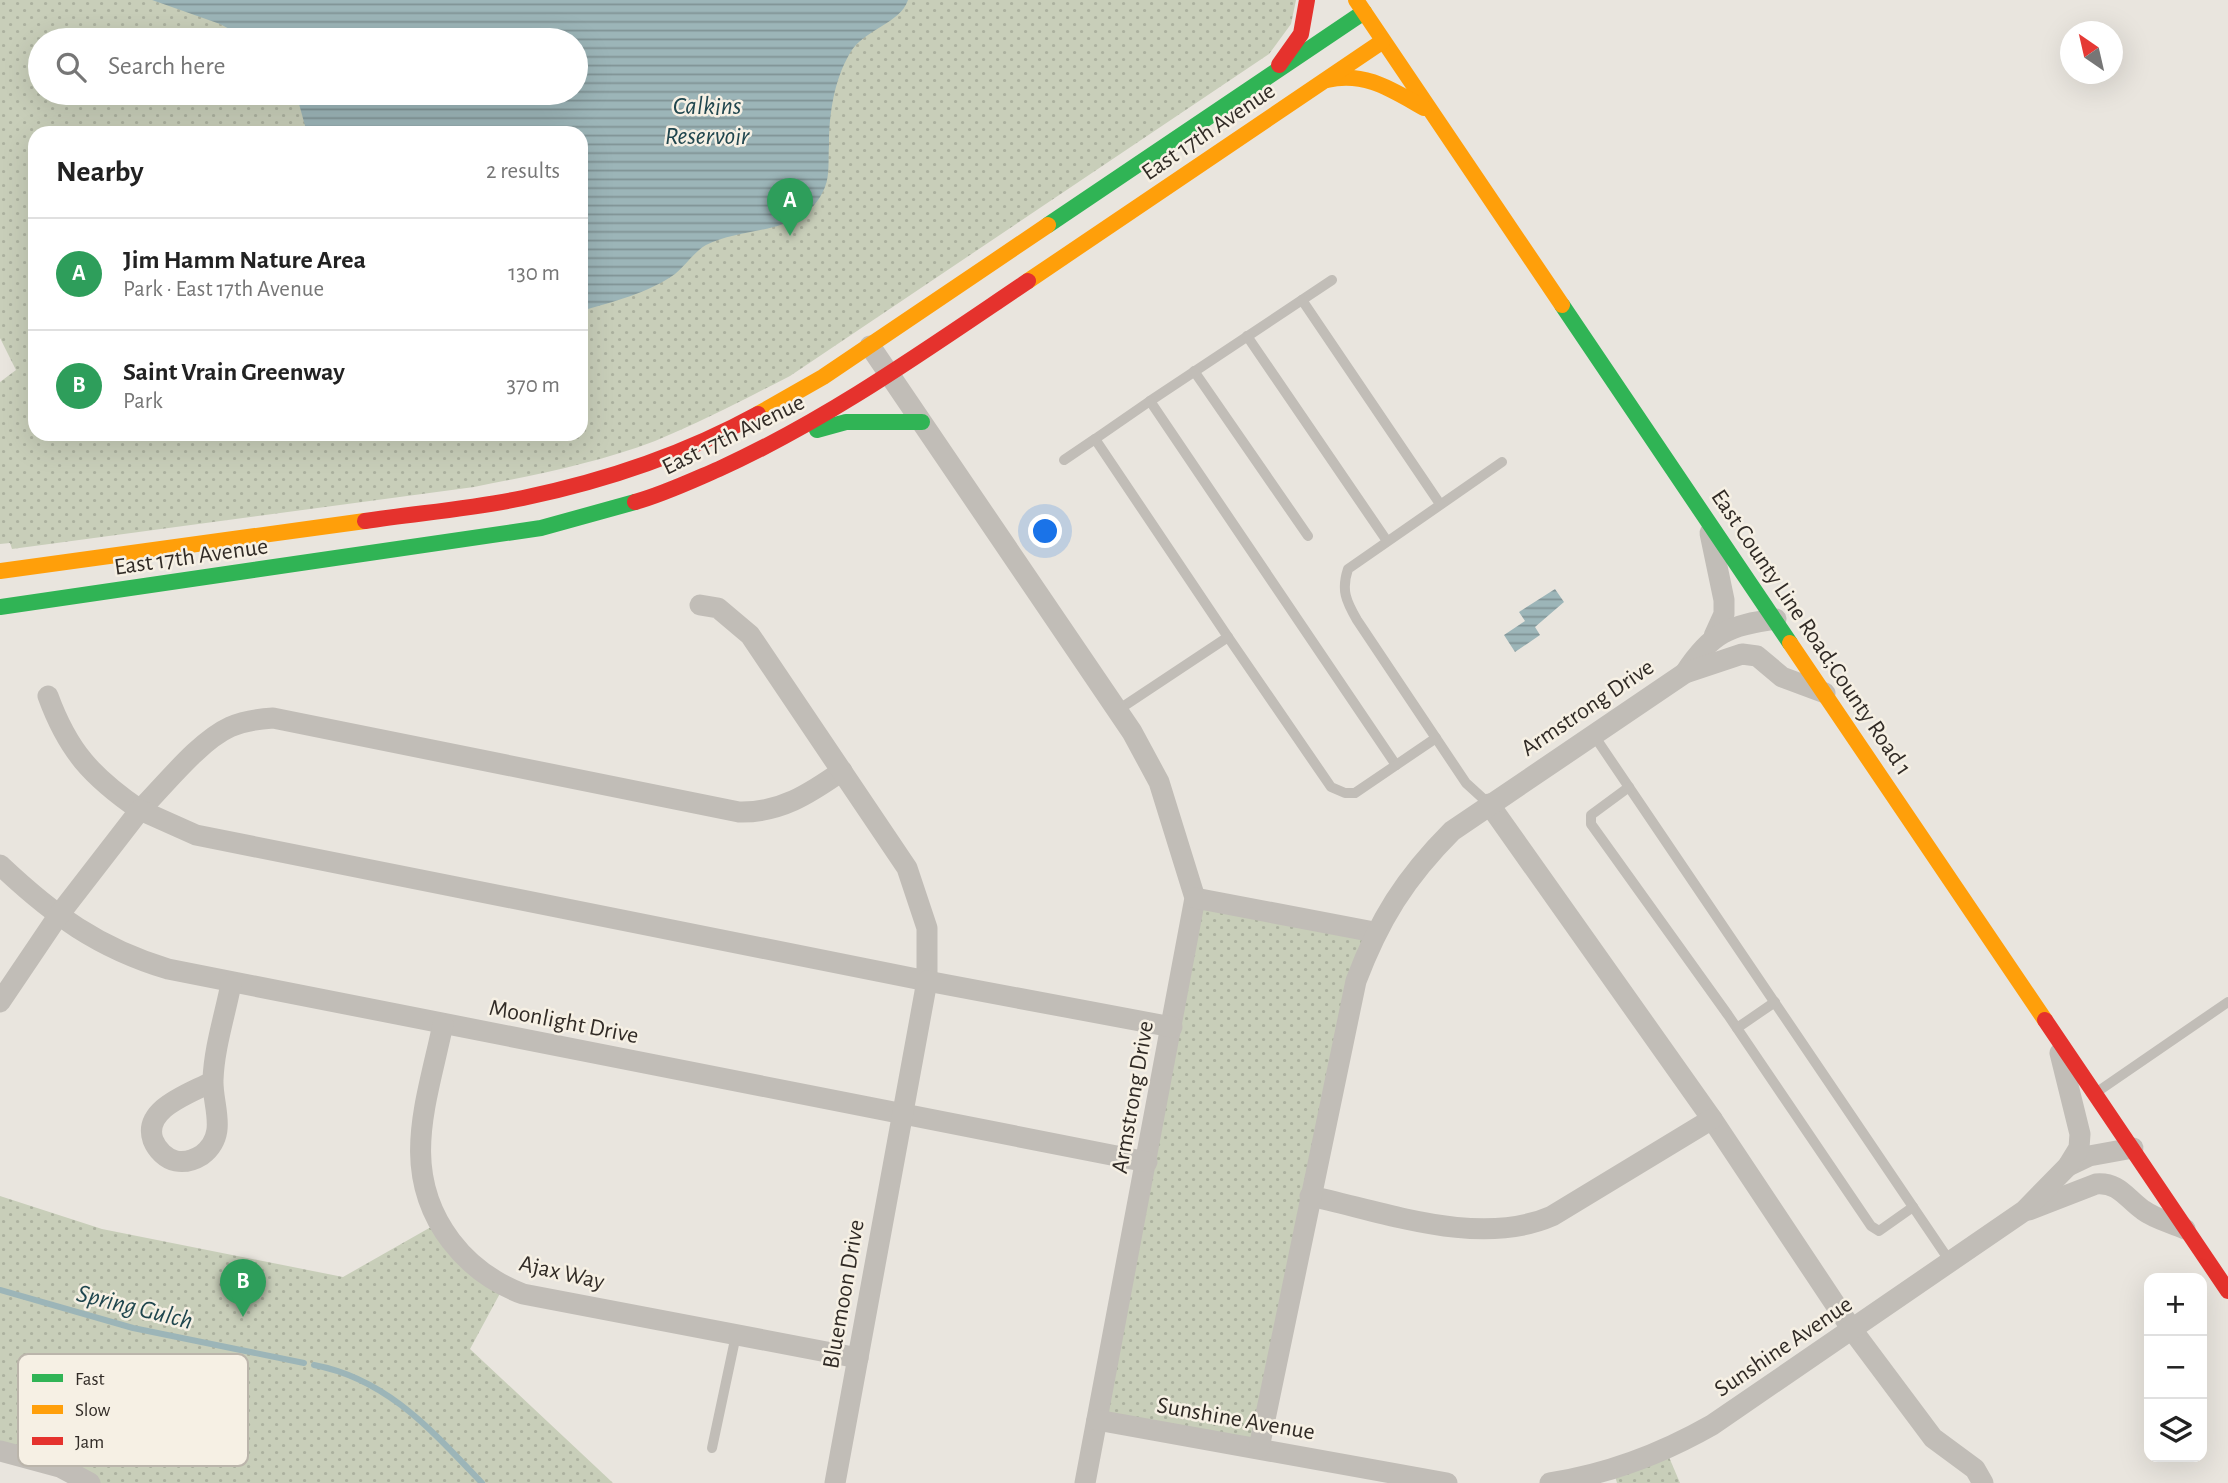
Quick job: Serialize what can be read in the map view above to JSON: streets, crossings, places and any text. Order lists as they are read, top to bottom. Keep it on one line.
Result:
{"streets":{"main road":["East 17th Avenue","East County Line Road;County Road 1"],"street":["Armstrong Drive","Moonlight Drive","Ajax Way","Bluemoon Drive","Sunshine Avenue"]},"crossings":[["East 17th Avenue","East County Line Road;County Road 1"],["East County Line Road;County Road 1","Armstrong Drive"],["East County Line Road;County Road 1","Sunshine Avenue"],["Armstrong Drive","Moonlight Drive"],["Armstrong Drive","Sunshine Avenue"],["Moonlight Drive","Ajax Way"],["Moonlight Drive","Bluemoon Drive"],["Ajax Way","Bluemoon Drive"]],"water":["Calkins Reservoir","Spring Gulch"],"legend":["Fast","Slow","Jam"],"north":"top left","page":{"search":"Search here","heading":["Nearby","2 results"],"pins":["A","B"],"list":[{"mark":"A","name":"Jim Hamm Nature Area","note":"Park · East 17th Avenue","value":"130 m"},{"mark":"B","name":"Saint Vrain Greenway","note":"Park","value":"370 m"}],"map_buttons":["+","−"]}}
